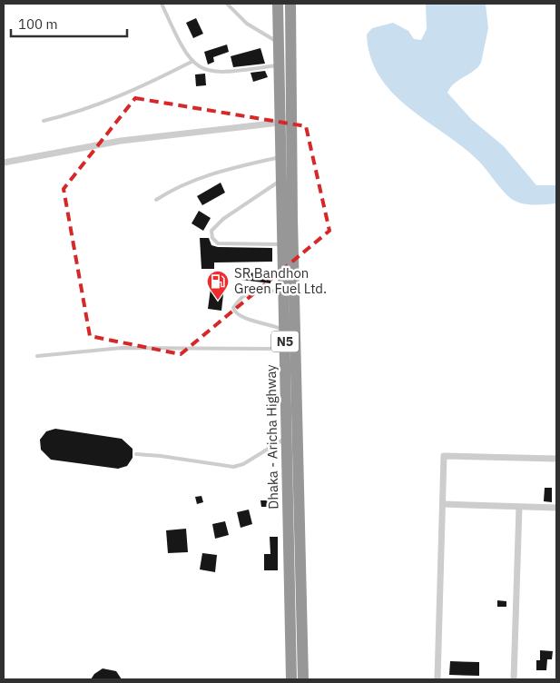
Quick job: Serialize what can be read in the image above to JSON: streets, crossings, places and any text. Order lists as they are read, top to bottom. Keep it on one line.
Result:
{"streets":{"highway":["N5","Dhaka - Aricha Highway"]},"places":{"fuel station":["SR Bandhon Green Fuel Ltd."]},"scale_bar":"100 m"}
